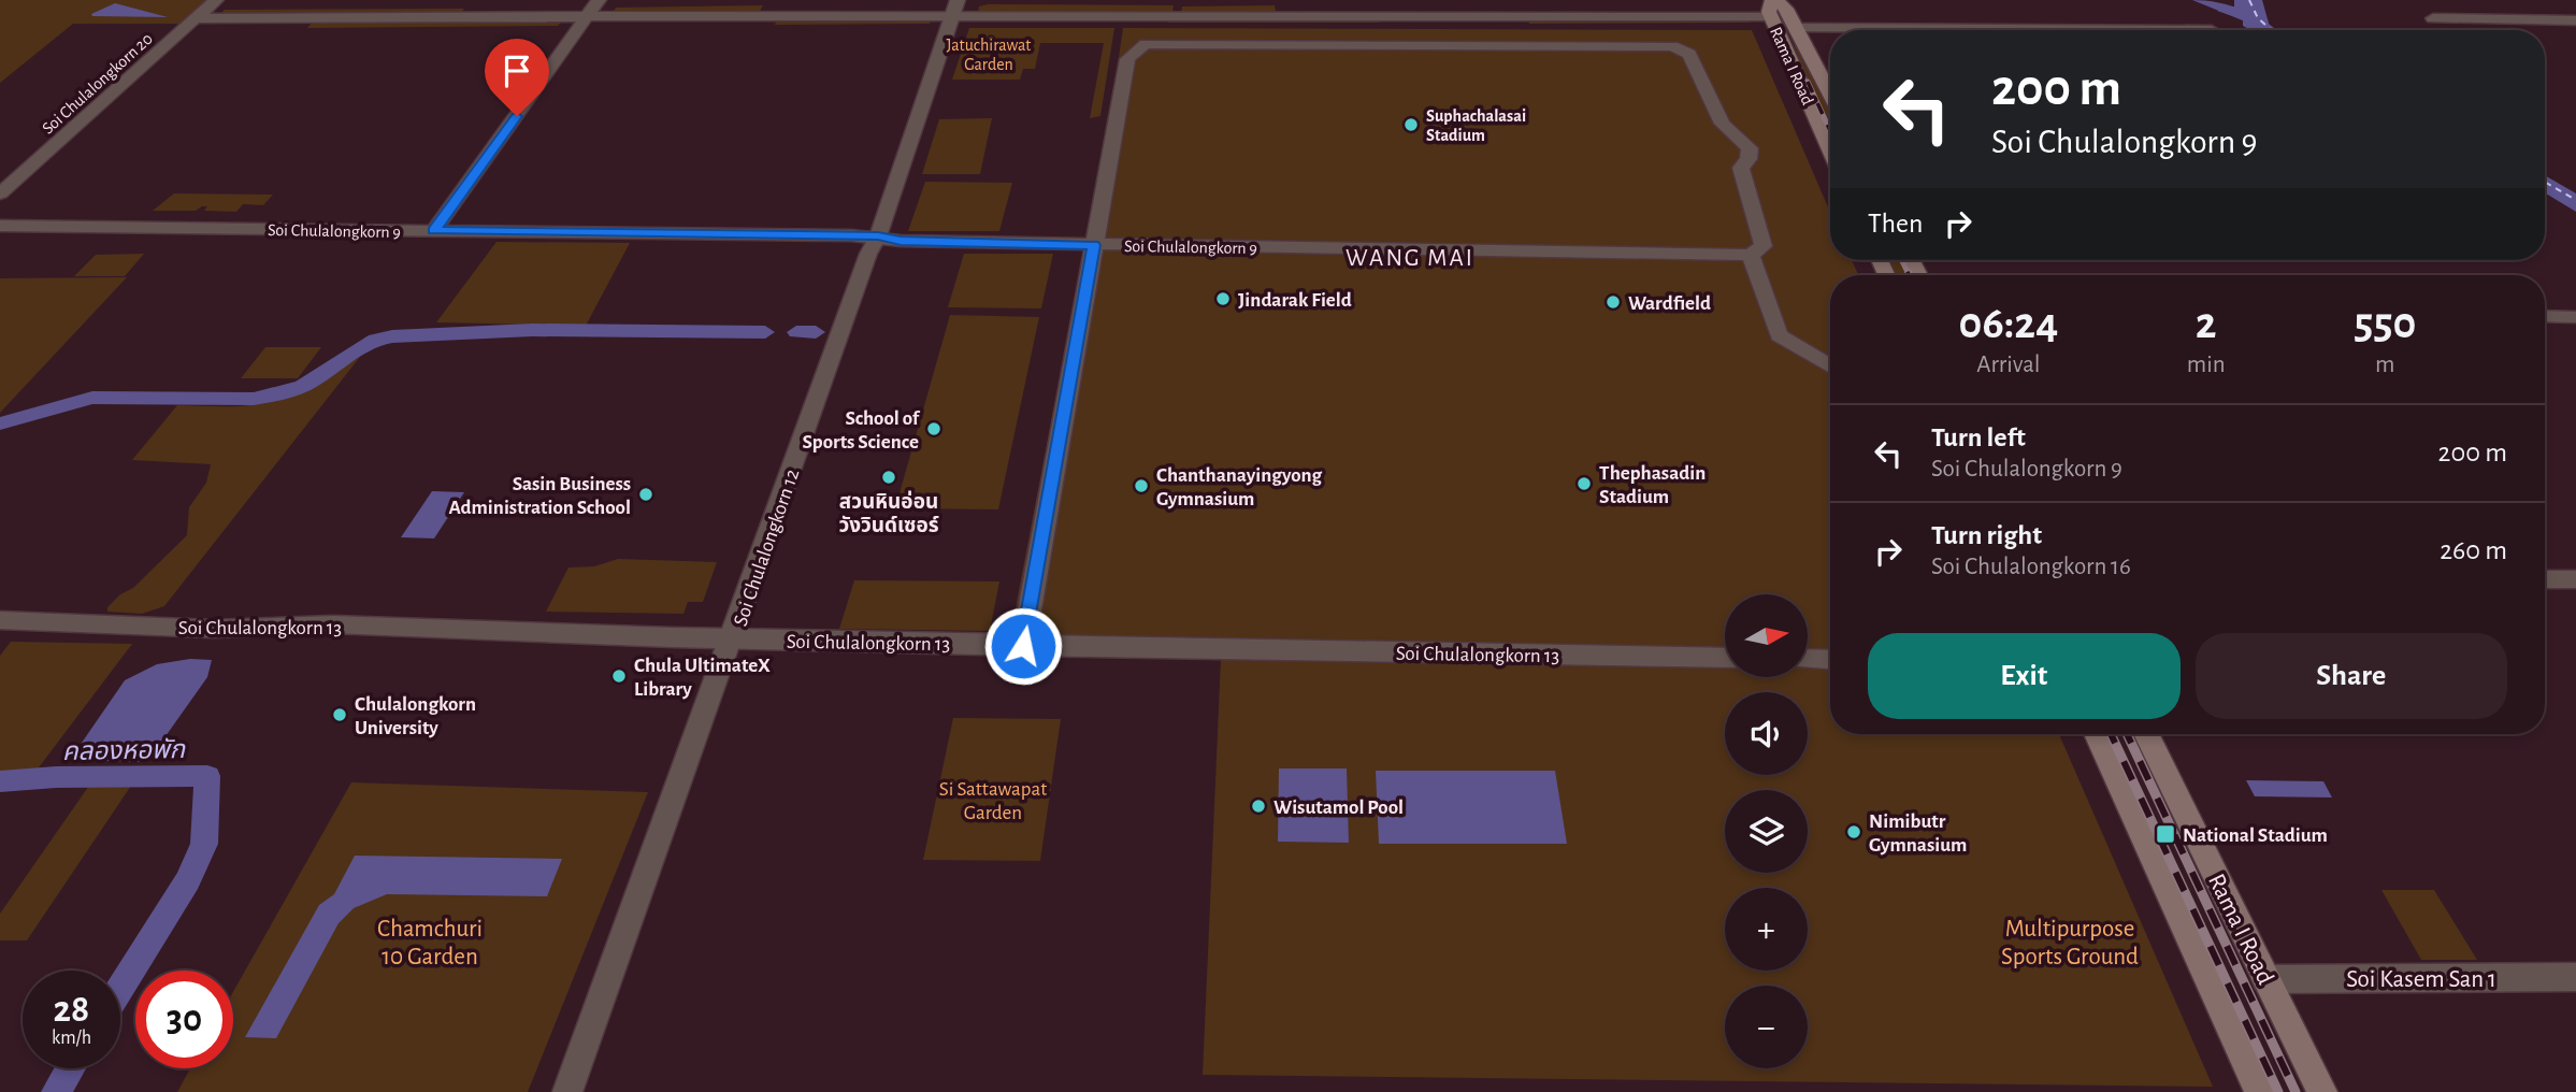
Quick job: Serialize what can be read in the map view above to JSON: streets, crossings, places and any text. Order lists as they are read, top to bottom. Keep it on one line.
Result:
{"streets":{"main road":["Rama I Road"],"street":["Soi Chulalongkorn 20","Soi Chulalongkorn 9","Soi Chulalongkorn 12","Soi Chulalongkorn 13","Soi Kasem San 1"]},"crossings":[["Rama I Road","Soi Kasem San 1"],["Soi Chulalongkorn 9","Soi Chulalongkorn 12"],["Soi Chulalongkorn 12","Soi Chulalongkorn 13"]],"districts":["WANG MAI"],"water":["คลองหอพัก"],"parks":["Jatuchirawat Garden","Si Sattawapat Garden","Chamchuri 10 Garden","Multipurpose Sports Ground"],"places":{"other":["Suphachalasai Stadium","Jindarak Field","Wardfield","School of Sports Science","สวนหินอ่อน วังวินด์เซอร์","Thephasadin Stadium","Chanthanayingyong Gymnasium","Sasin Business Administration School","Chula UltimateX Library","Chulalongkorn University","Wisutamol Pool","Nimibutr Gymnasium"],"transit":["National Stadium"]},"north":"right","page":{"turn":["200 m","Soi Chulalongkorn 9"],"then":"Then","eta":["06:24","Arrival","2","min","550","m"],"list":[{"name":"Turn left","note":"Soi Chulalongkorn 9","value":"200 m"},{"name":"Turn right","note":"Soi Chulalongkorn 16","value":"260 m"}],"map_buttons":["+","−"],"buttons":["Exit","Share"],"speed":"28 km/h","limit":"30"}}
